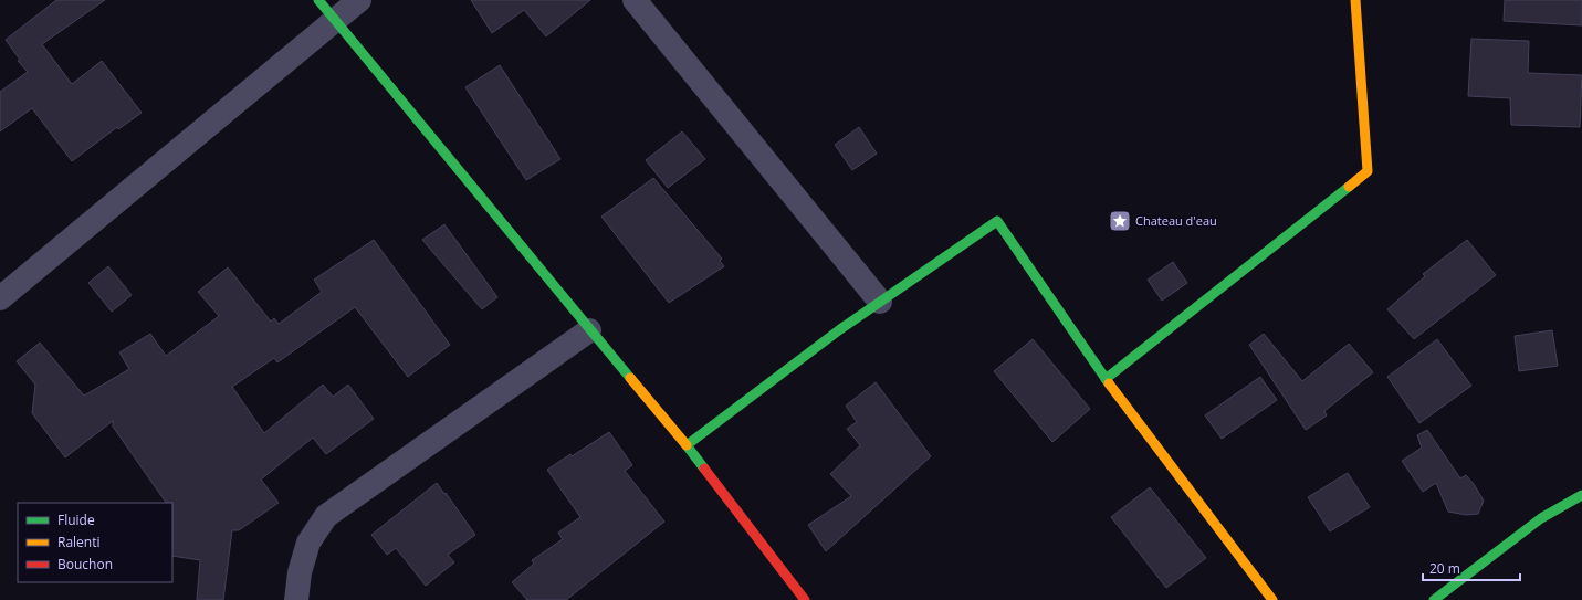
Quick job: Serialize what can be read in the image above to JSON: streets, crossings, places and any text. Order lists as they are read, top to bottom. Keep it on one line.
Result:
{"places":{"place":["Chateau d'eau"]},"legend":["Fluide","Ralenti","Bouchon"],"scale_bar":"20 m"}
